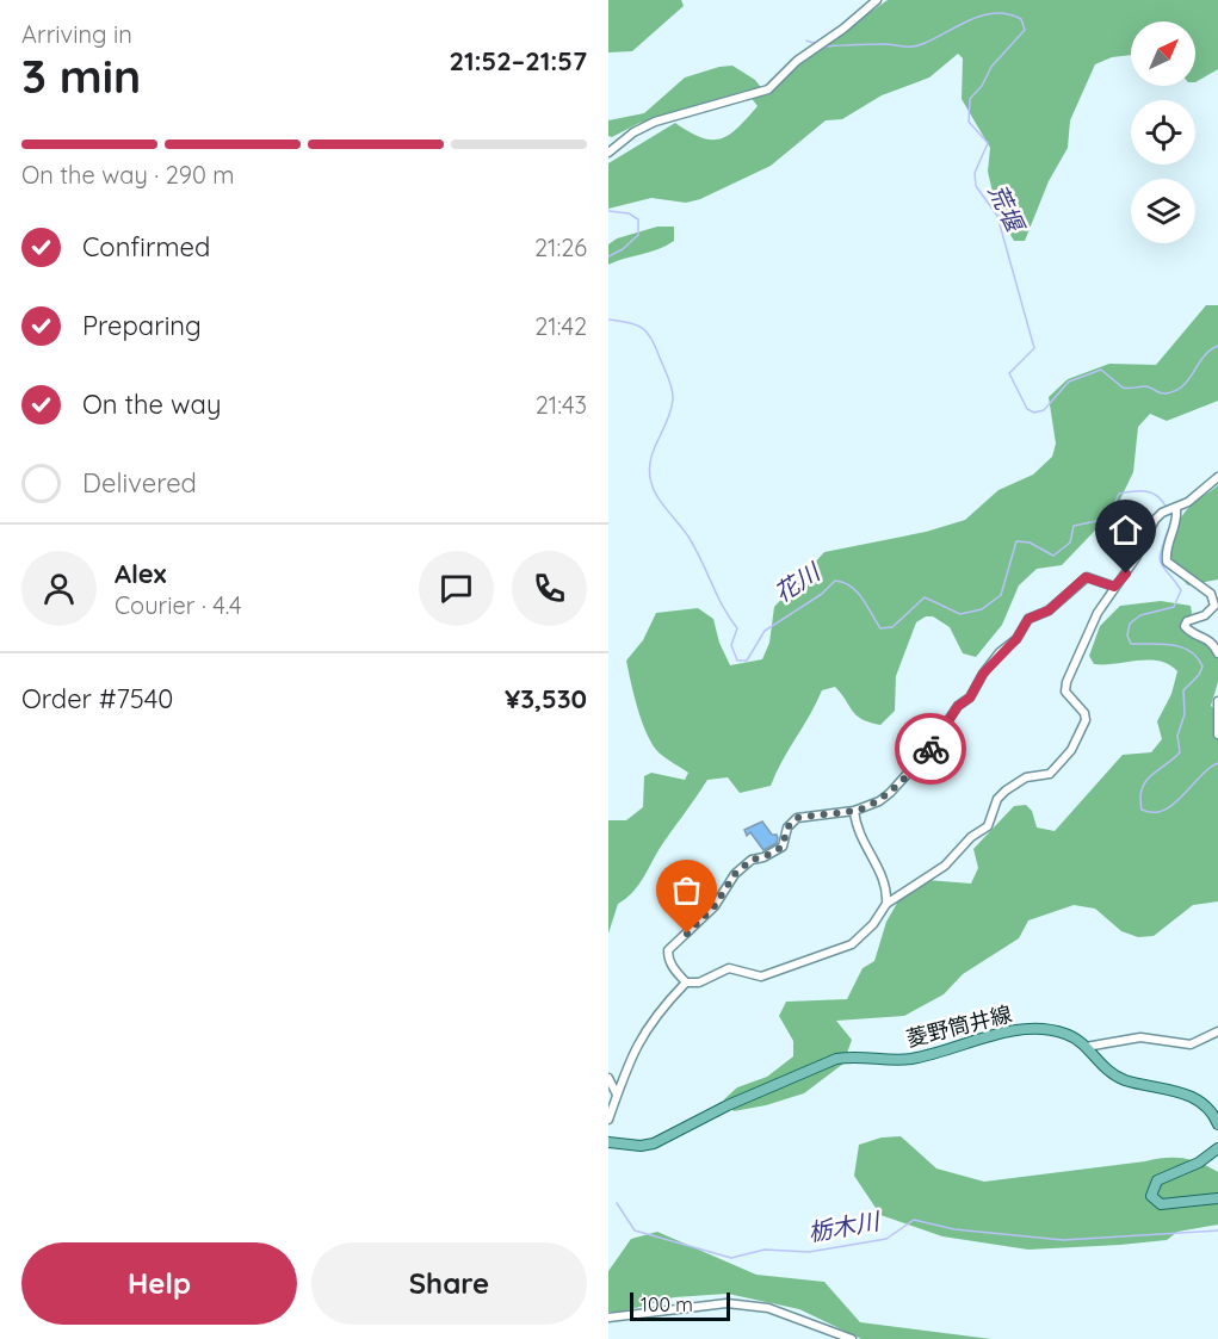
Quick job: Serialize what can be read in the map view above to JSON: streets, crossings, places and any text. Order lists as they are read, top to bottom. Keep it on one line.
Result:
{"streets":{"main road":["菱野筒井線"]},"water":["荒堰","花川","栃木川"],"scale_bar":"100 m","north":"top right","page":{"heading":["3 min","Arriving in","21:52–21:57"],"panel":["Alex","Courier · 4.4","Order #7540","¥3,530"],"bar":"On the way · 290 m","list":[["Confirmed","21:26"],["Preparing","21:42"],["On the way","21:43"],"Delivered"],"buttons":["Help","Share"],"scale":"100 m"}}
